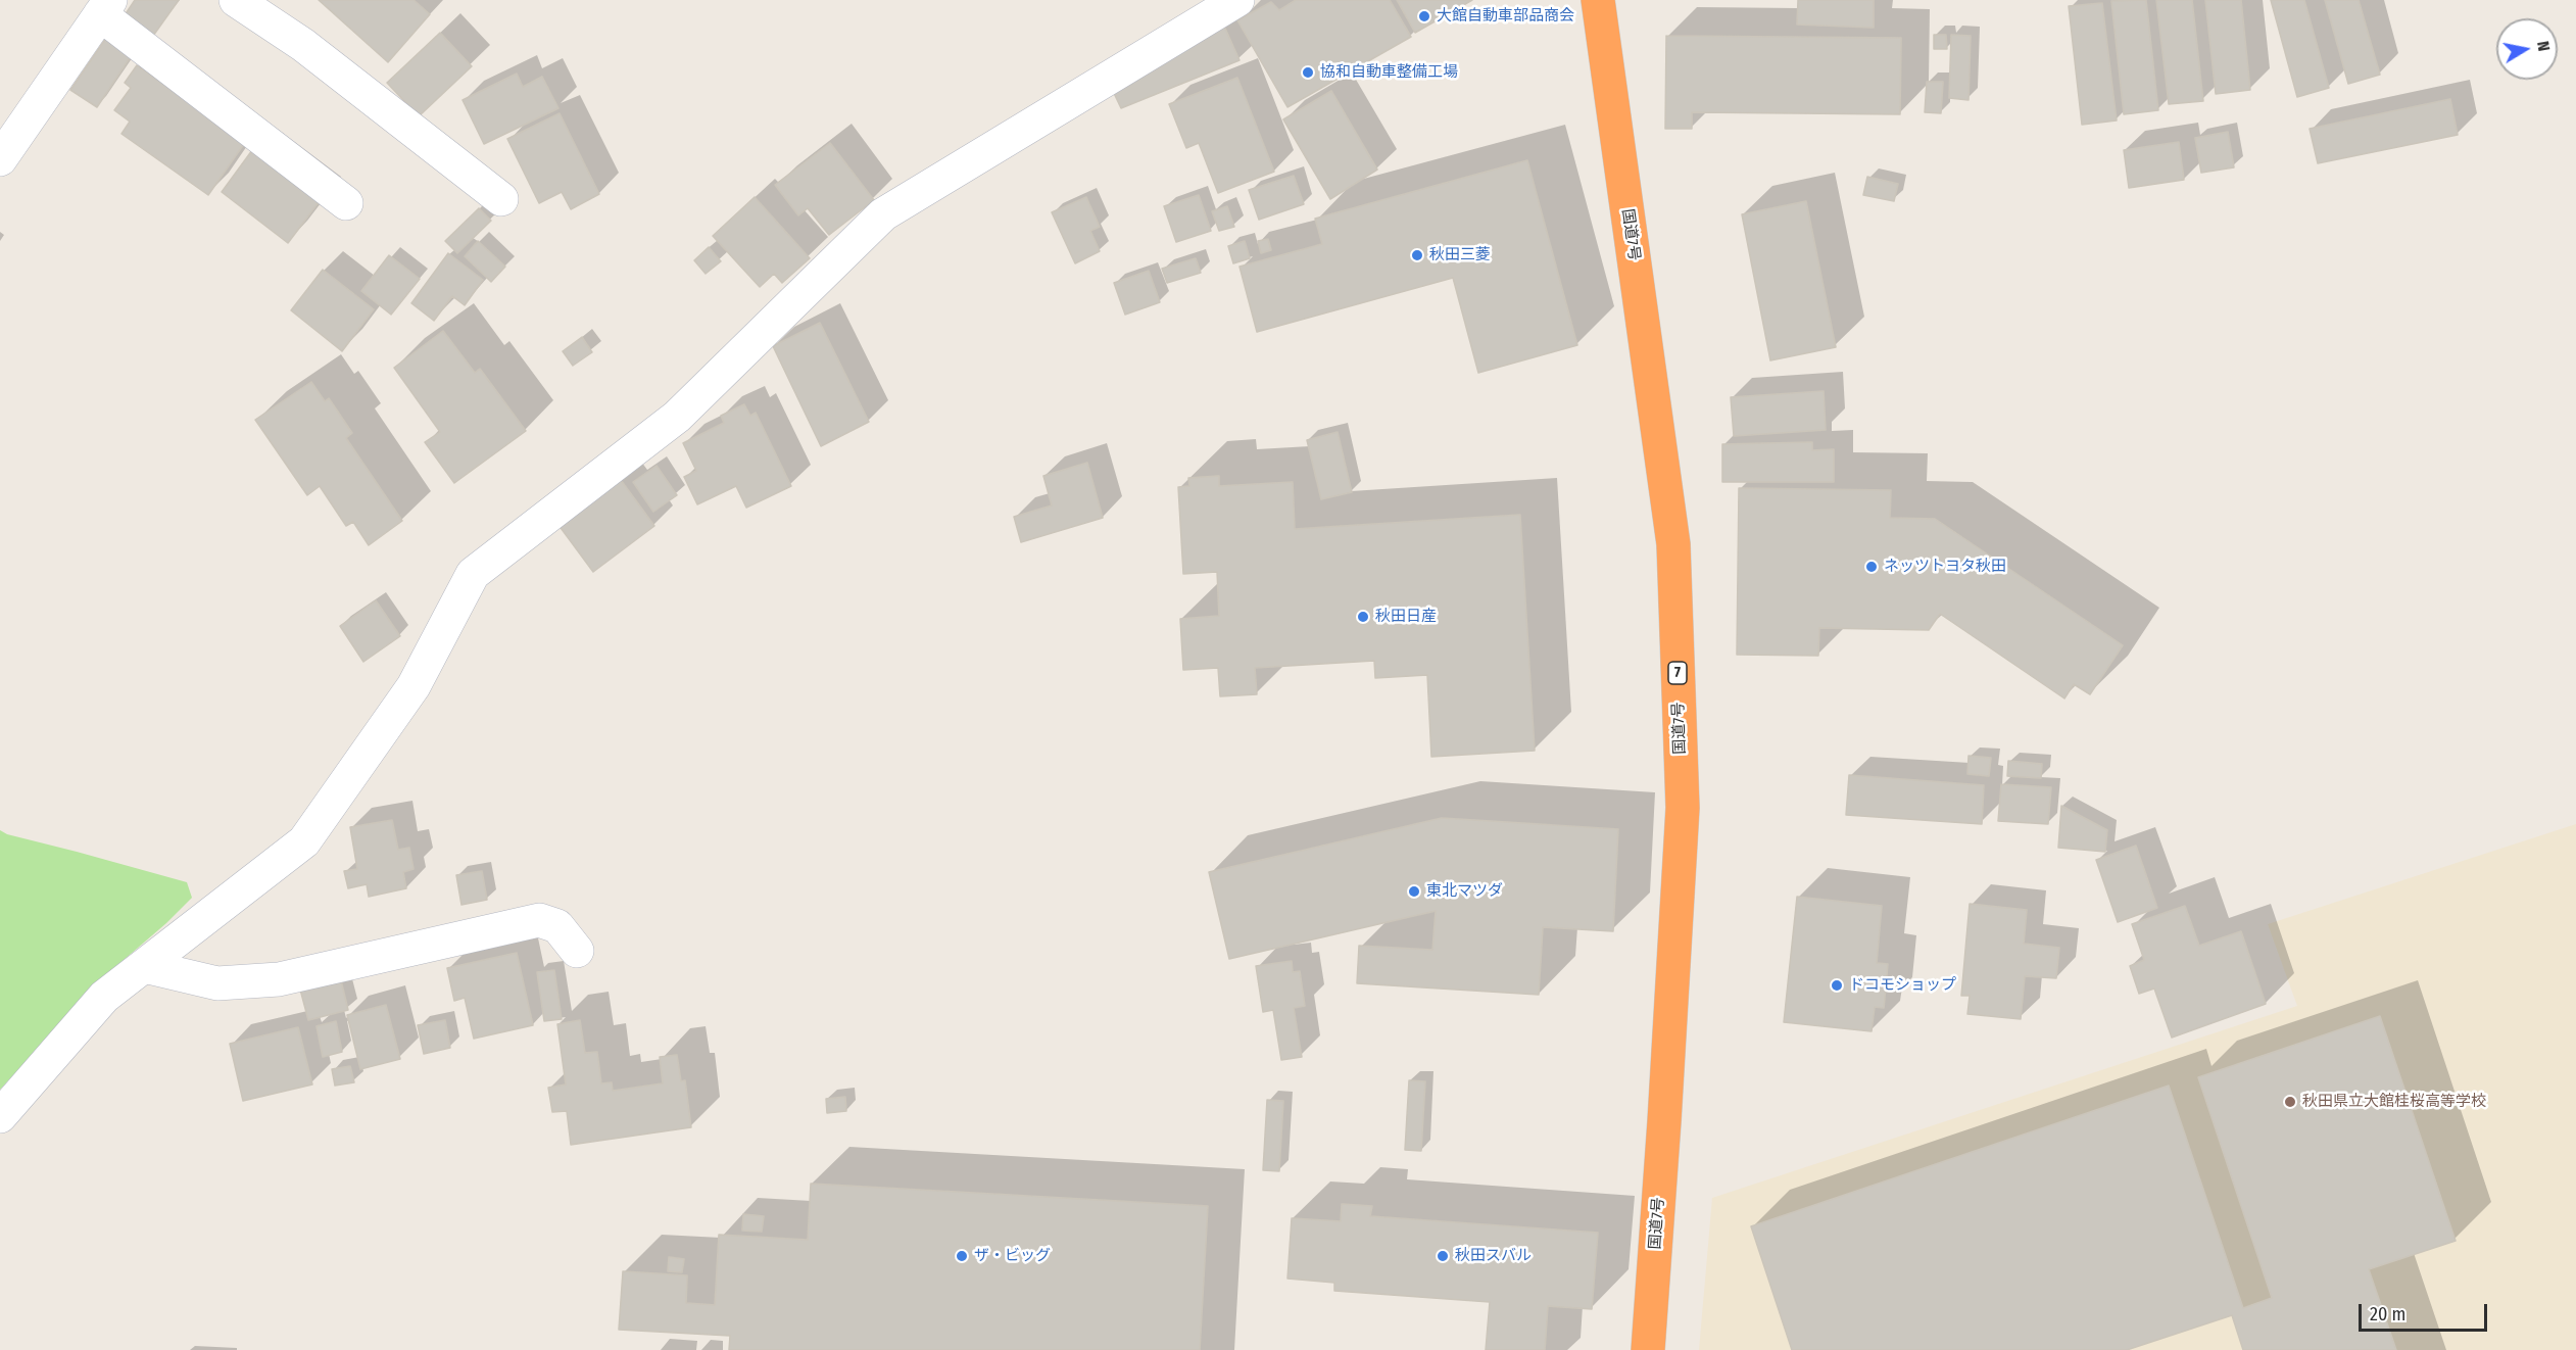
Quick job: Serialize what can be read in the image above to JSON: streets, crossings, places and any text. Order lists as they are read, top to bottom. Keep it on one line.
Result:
{"streets":{"highway":["国道7号","7"]},"places":["大館自動車部品商会","協和自動車整備工場","秋田三菱","ネッツトヨタ秋田","秋田日産","東北マツダ","ドコモショップ","秋田県立大館桂桜高等学校","ザ・ビッグ","秋田スバル"],"scale_bar":"20 m","north":"right"}
